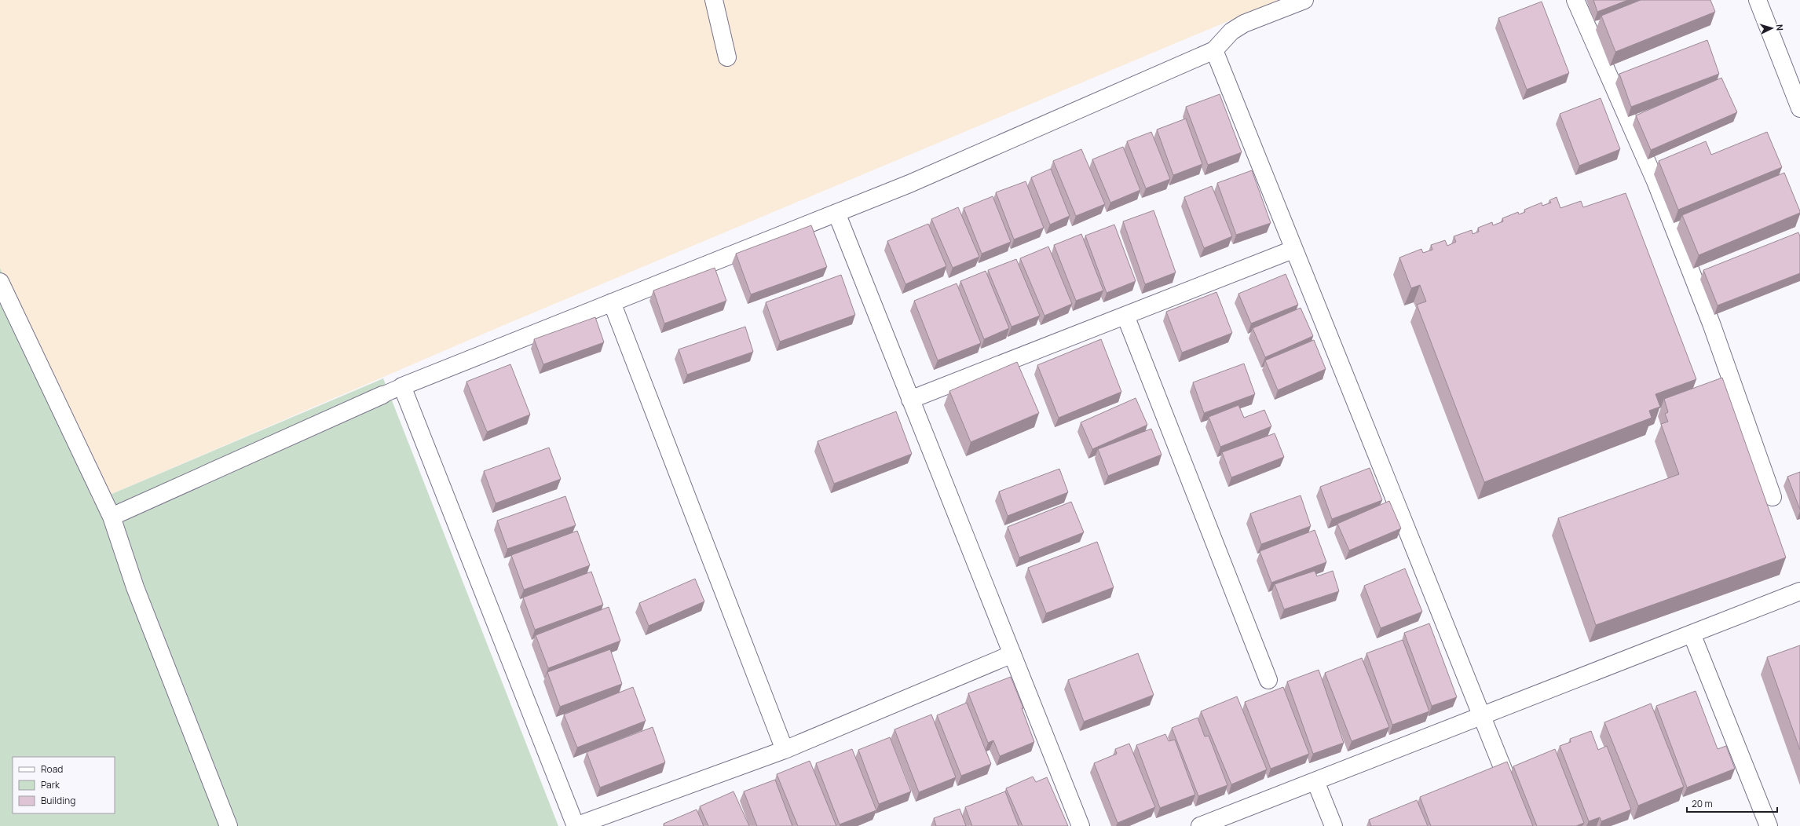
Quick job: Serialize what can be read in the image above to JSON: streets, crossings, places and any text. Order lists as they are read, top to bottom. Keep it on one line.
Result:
{"legend":["Road","Park","Building"],"scale_bar":"20 m","north":"right"}
